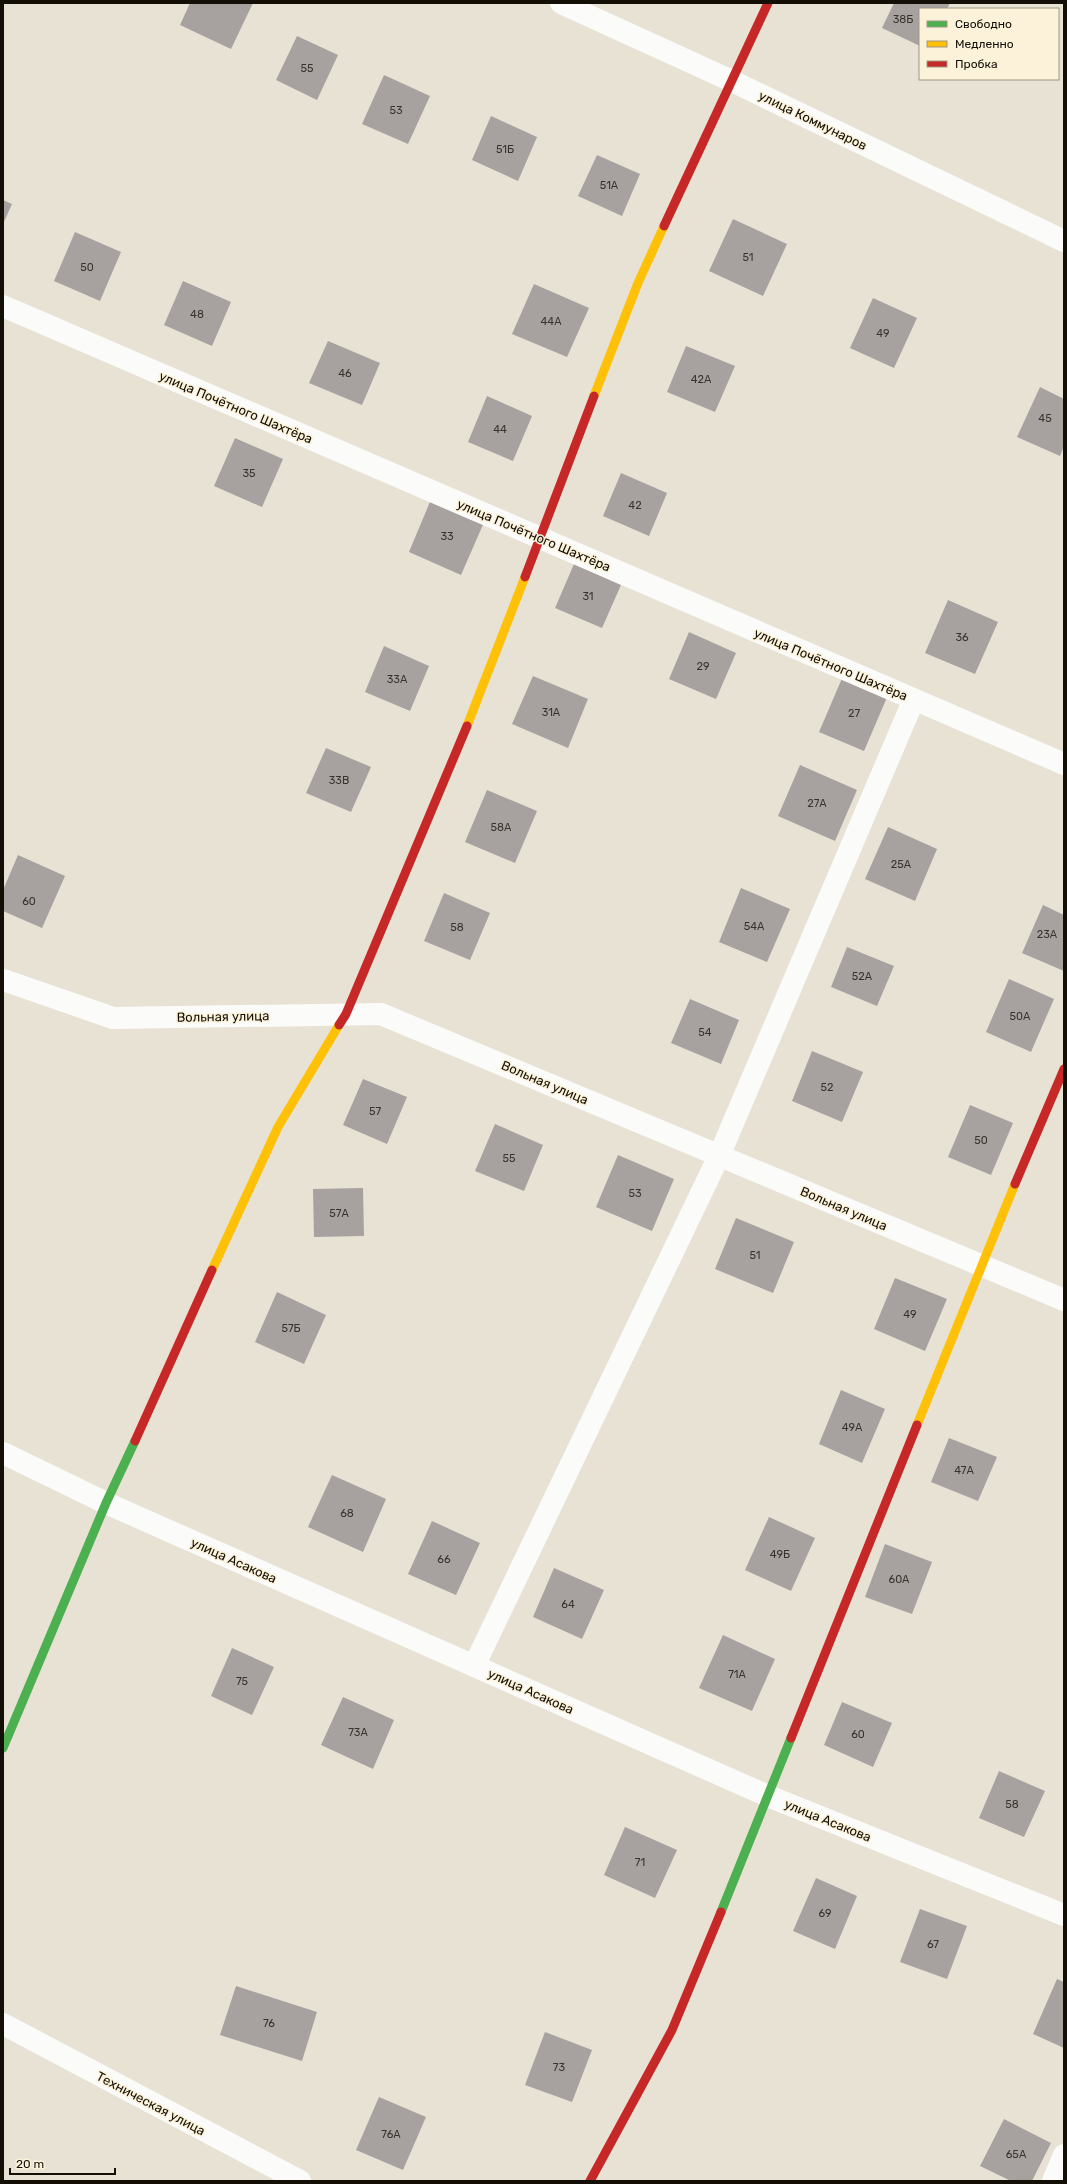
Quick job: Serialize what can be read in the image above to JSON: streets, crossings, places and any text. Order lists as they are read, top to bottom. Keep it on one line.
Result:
{"streets":{"street":["улица Коммунаров","улица Почётного Шахтёра","Вольная улица","улица Асакова","Техническая улица"]},"house_numbers":["38Б","55","53","51Б","51А","51","50","48","44А","49","46","42А","45","44","35","42","33","31","36","29","33А","31А","27","33В","27А","58А","25А","60","54А","58","23А","52А","50А","54","52","57","50","55","53","57А","51","49","57Б","49А","47А","68","49Б","66","60А","64","71А","75","73А","60","58","71","69","67","76","73","76А","65А"],"legend":["Свободно","Медленно","Пробка"],"scale_bar":"20 m"}
